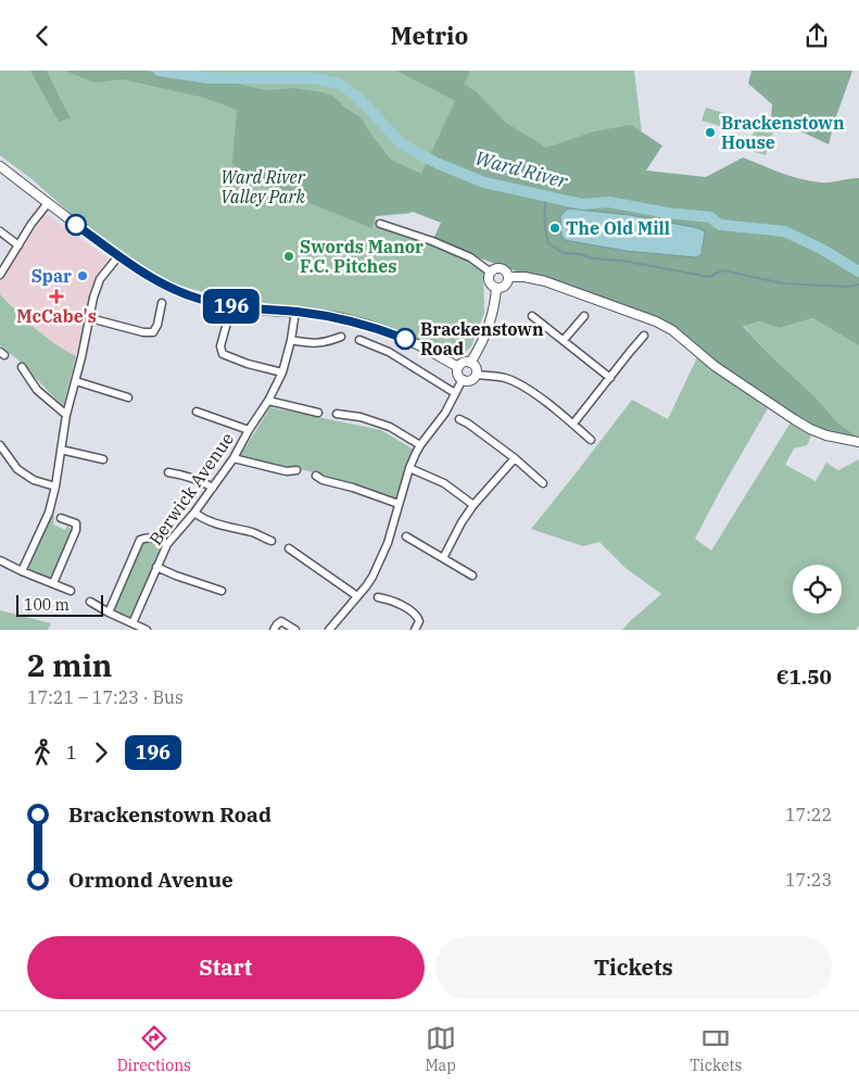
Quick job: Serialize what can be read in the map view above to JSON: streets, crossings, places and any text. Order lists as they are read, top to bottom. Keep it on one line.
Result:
{"streets":{"street":["Berwick Avenue"]},"water":["Ward River"],"parks":["Ward River Valley Park"],"places":{"other":["Brackenstown House","The Old Mill","Swords Manor F.C. Pitches","Spar","Brackenstown Road"],"health":["McCabe's"]},"lines":["bus line 196"],"scale_bar":"100 m","page":{"header":"Metrio","on_map":"196","scale":"100 m","heading":["2 min","17:21 – 17:23 · Bus","€1.50"],"legs":["1","196"],"list":[{"name":"Brackenstown Road","value":"17:22"},{"name":"Ormond Avenue","value":"17:23"}],"buttons":["Start","Tickets"],"tabs":["Directions","Map","Tickets"]}}
